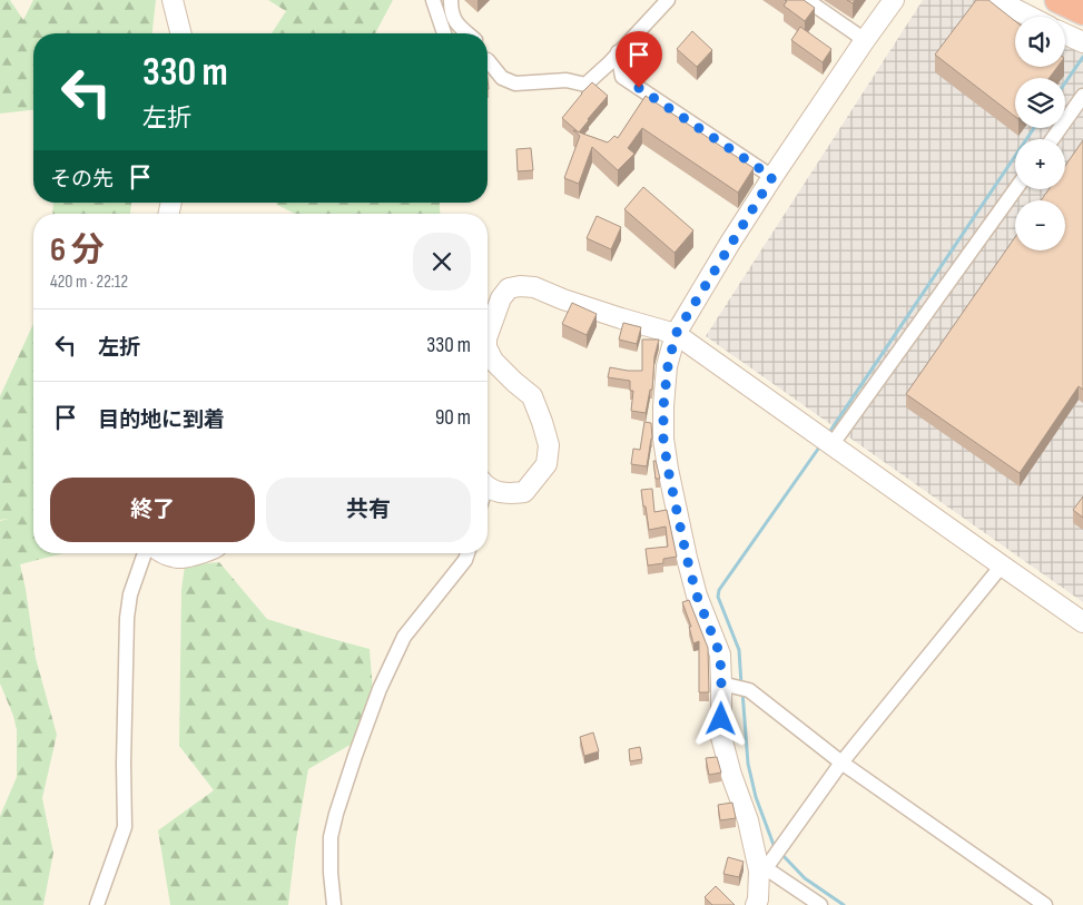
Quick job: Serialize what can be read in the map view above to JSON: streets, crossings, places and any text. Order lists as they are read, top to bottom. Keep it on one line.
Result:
{"page":{"map_buttons":["+","−"],"turn":["330 m","左折"],"then":"その先","heading":["6 分","420 m · 22:12"],"list":[{"name":"左折","value":"330 m"},{"name":"目的地に到着","value":"90 m"}],"buttons":["終了","共有"]}}
